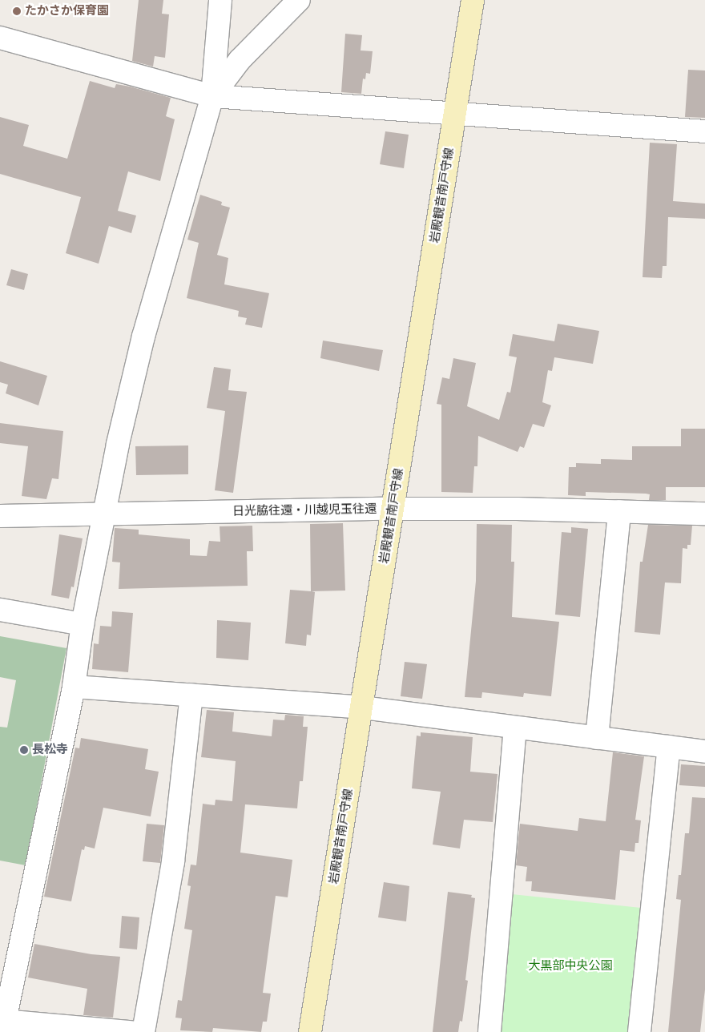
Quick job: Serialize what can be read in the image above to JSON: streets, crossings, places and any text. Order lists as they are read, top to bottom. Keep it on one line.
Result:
{"streets":{"main road":["岩殿観音南戸守線"],"street":["日光脇往還・川越児玉往還"]},"crossings":[["岩殿観音南戸守線","日光脇往還・川越児玉往還"]],"parks":["大黒部中央公園"],"places":["たかさか保育園","長松寺"]}
